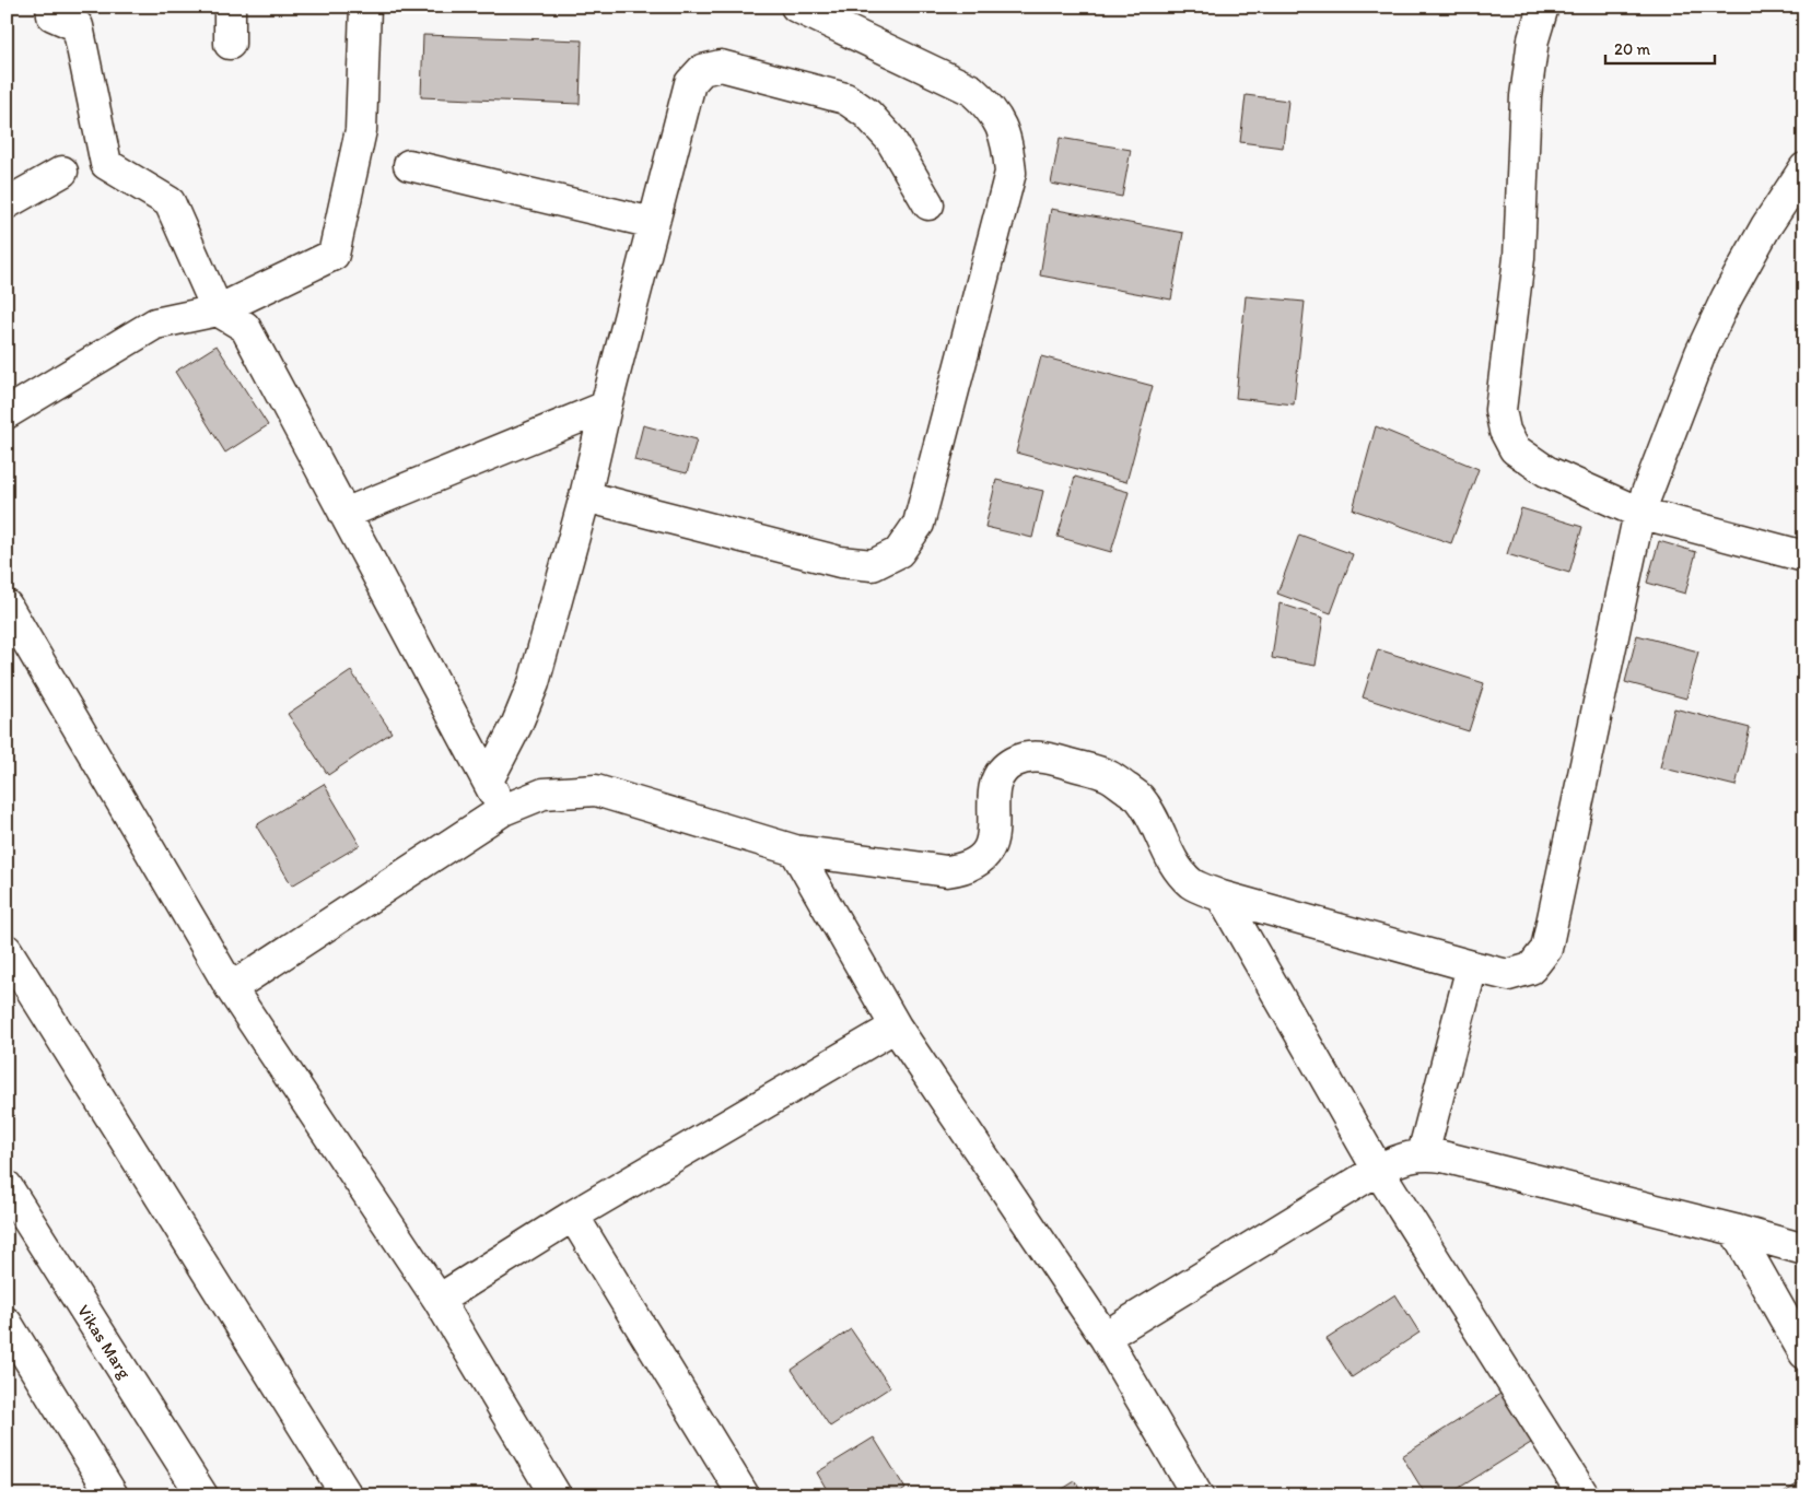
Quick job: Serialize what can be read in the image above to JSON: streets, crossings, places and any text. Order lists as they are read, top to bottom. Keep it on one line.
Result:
{"streets":{"street":["Vikas Marg"]},"scale_bar":"20 m"}
